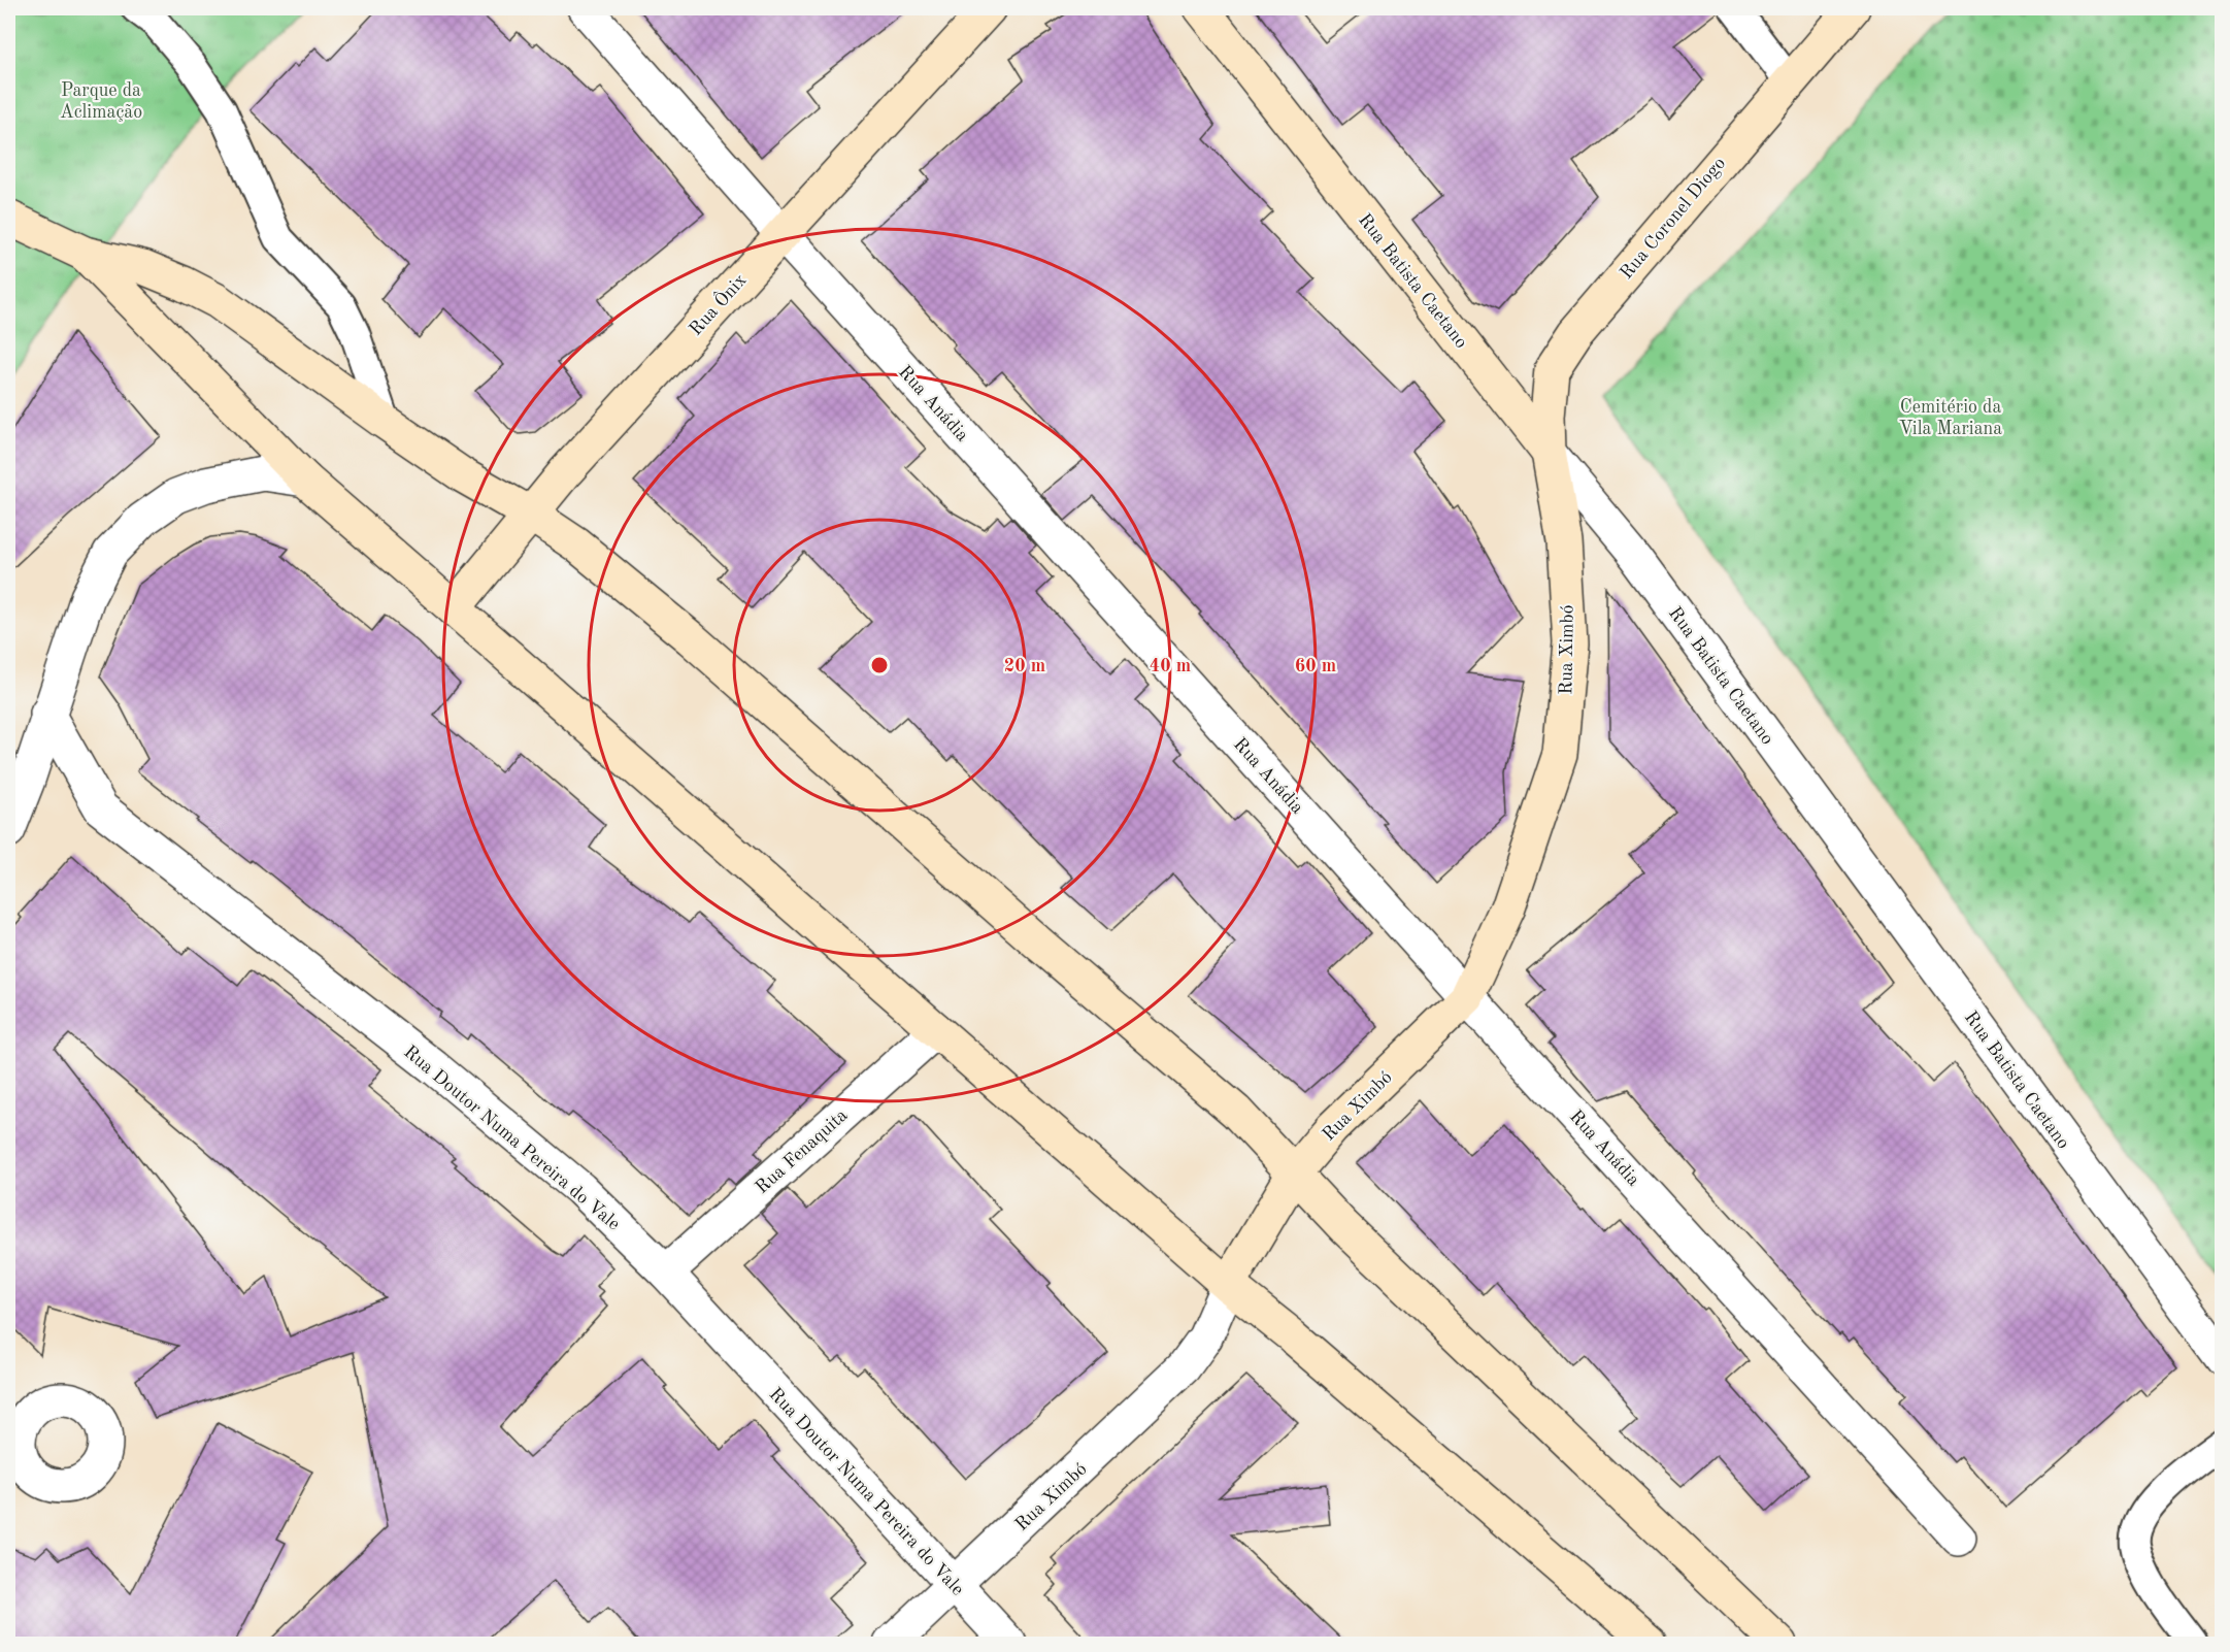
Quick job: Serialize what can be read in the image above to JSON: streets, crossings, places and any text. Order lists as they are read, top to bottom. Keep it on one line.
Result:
{"streets":{"street":["Rua Coronel Diogo","Rua Batista Caetano","Rua Ônix","Rua Anádia","Rua Ximbó","Rua Doutor Numa Pereira do Vale","Rua Fenaquita"]},"crossings":[["Rua Coronel Diogo","Rua Batista Caetano"],["Rua Coronel Diogo","Rua Ximbó"],["Rua Batista Caetano","Rua Ximbó"],["Rua Ônix","Rua Anádia"],["Rua Anádia","Rua Ximbó"],["Rua Ximbó","Rua Doutor Numa Pereira do Vale"],["Rua Doutor Numa Pereira do Vale","Rua Fenaquita"]],"parks":["Parque da Aclimação","Cemitério da Vila Mariana"],"rings":["20 m","40 m","60 m"]}
